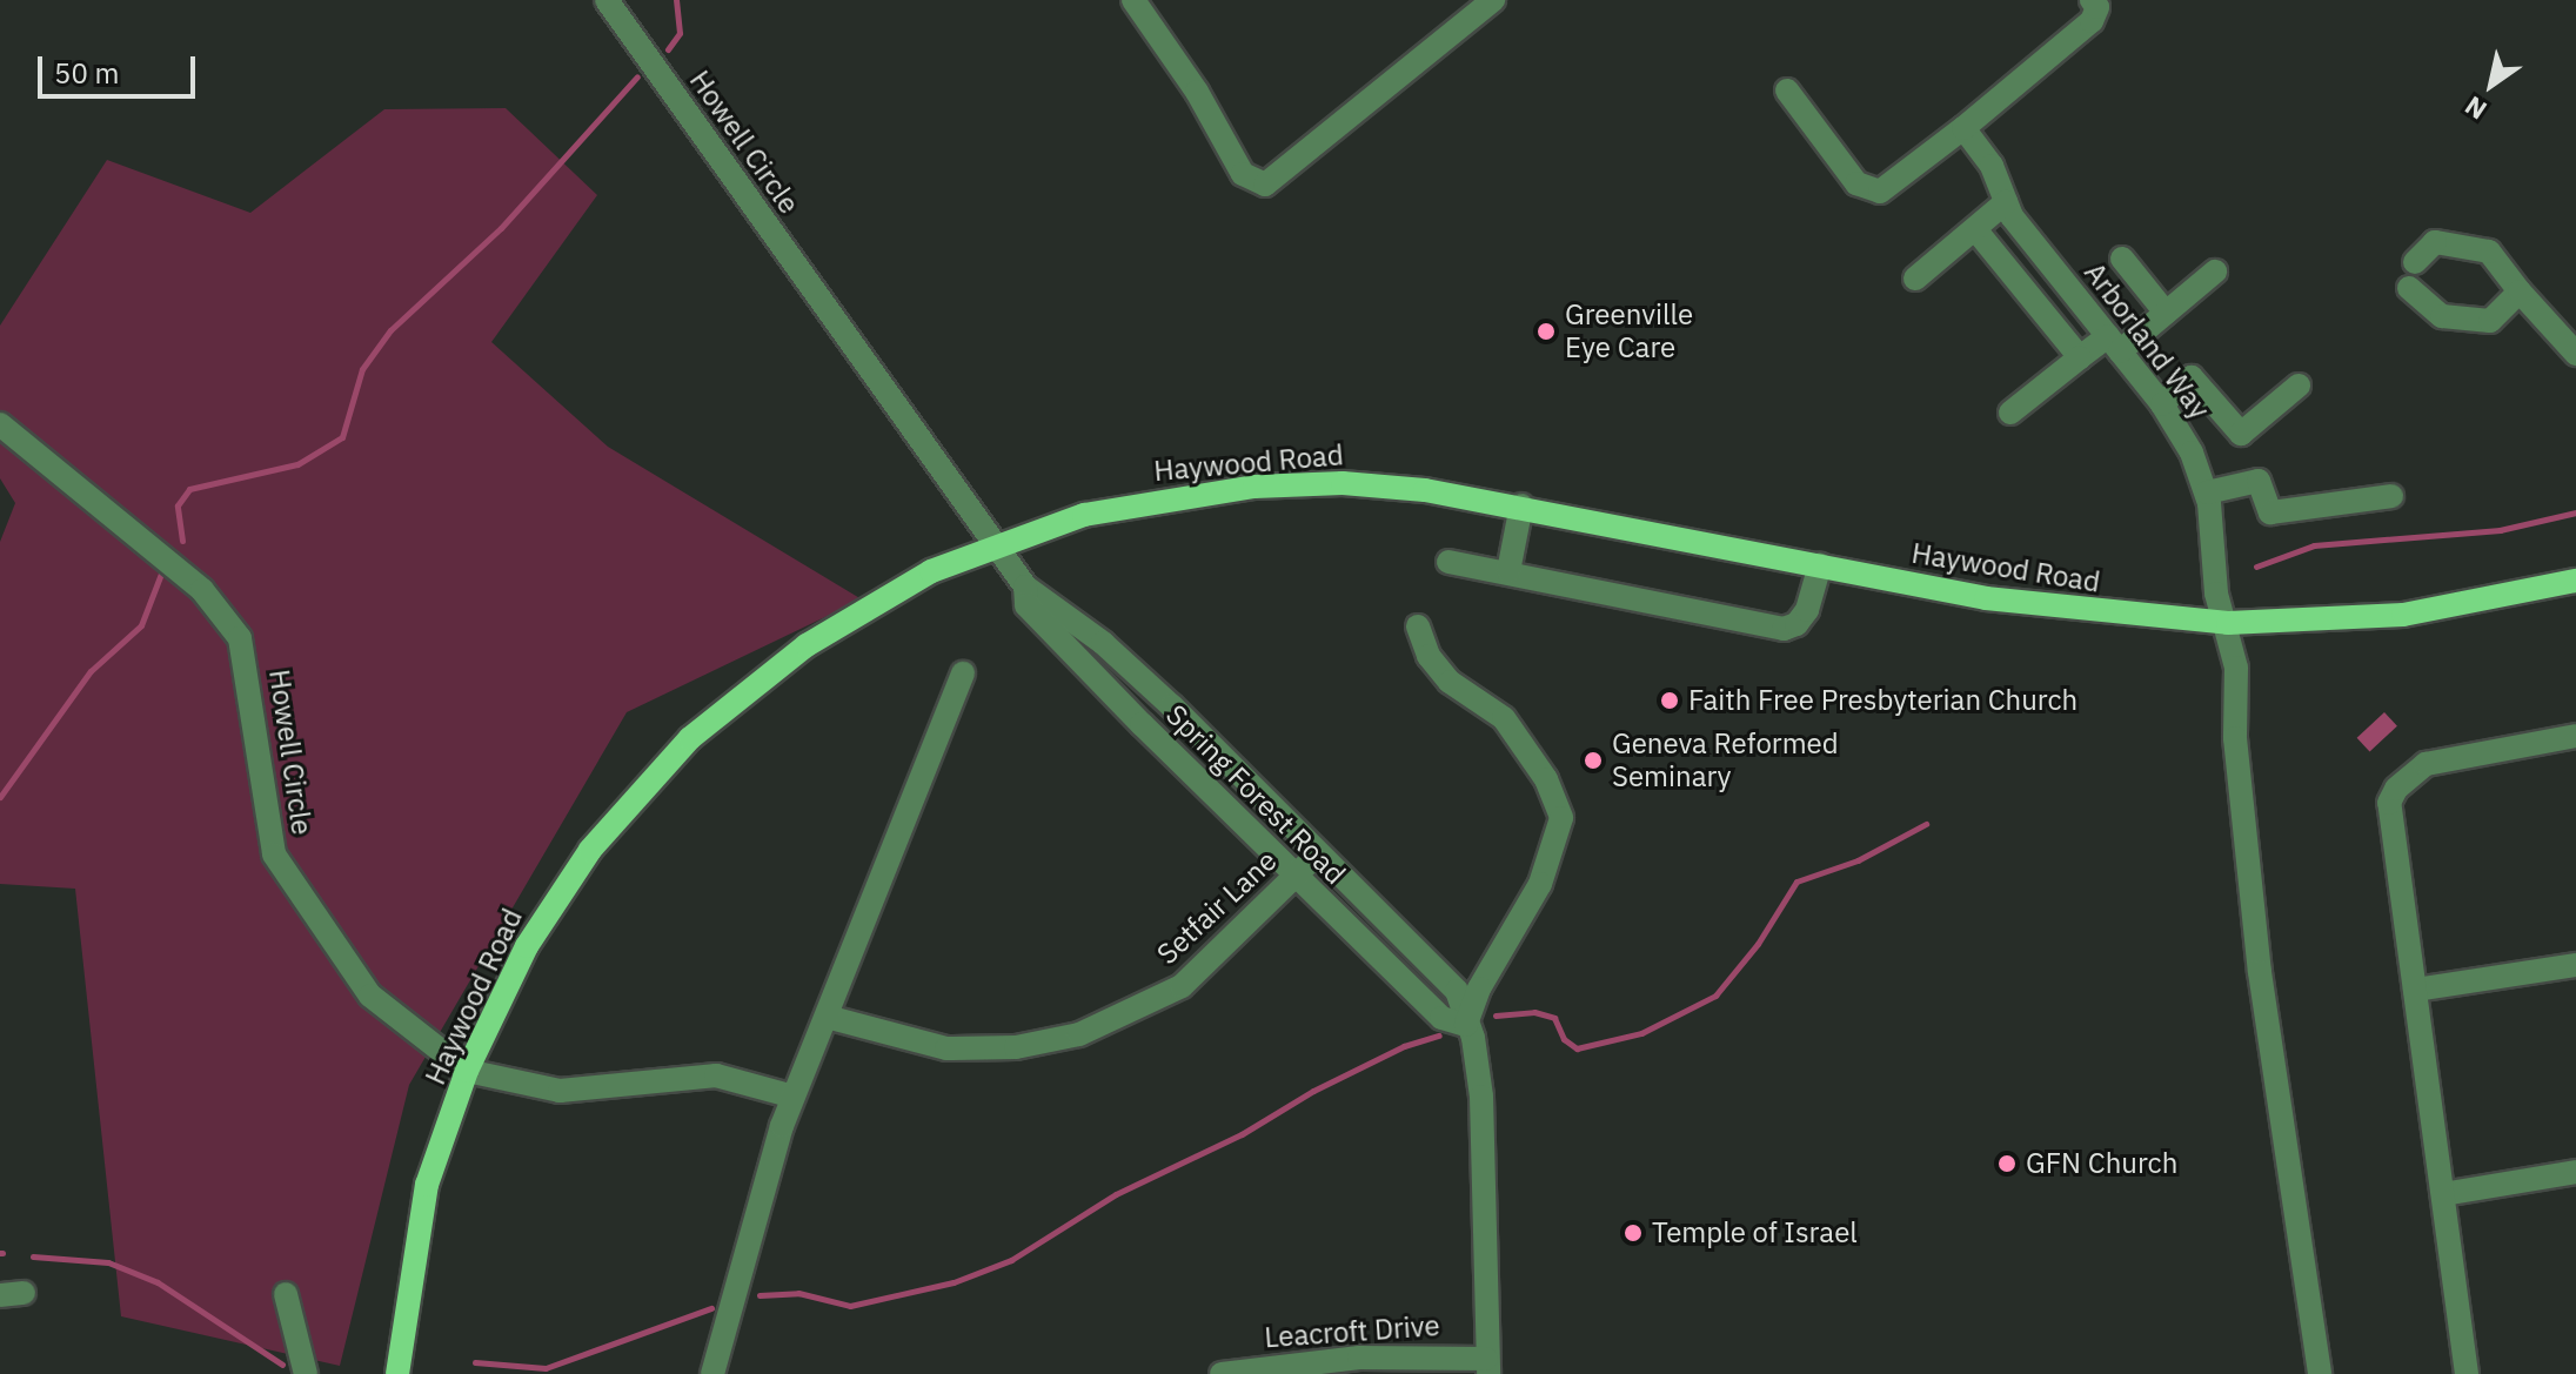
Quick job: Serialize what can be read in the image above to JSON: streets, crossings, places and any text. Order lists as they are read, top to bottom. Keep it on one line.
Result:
{"streets":{"main road":["Haywood Road"],"street":["Howell Circle","Arborland Way","Spring Forest Road","Setfair Lane","Leacroft Drive"]},"crossings":[["Howell Circle","Haywood Road"],["Howell Circle","Spring Forest Road"],["Arborland Way","Haywood Road"],["Haywood Road","Spring Forest Road"],["Spring Forest Road","Setfair Lane"],["Spring Forest Road","Leacroft Drive"]],"places":["Greenville Eye Care","Faith Free Presbyterian Church","Geneva Reformed Seminary","GFN Church","Temple of Israel"],"scale_bar":"50 m","north":"bottom left"}
